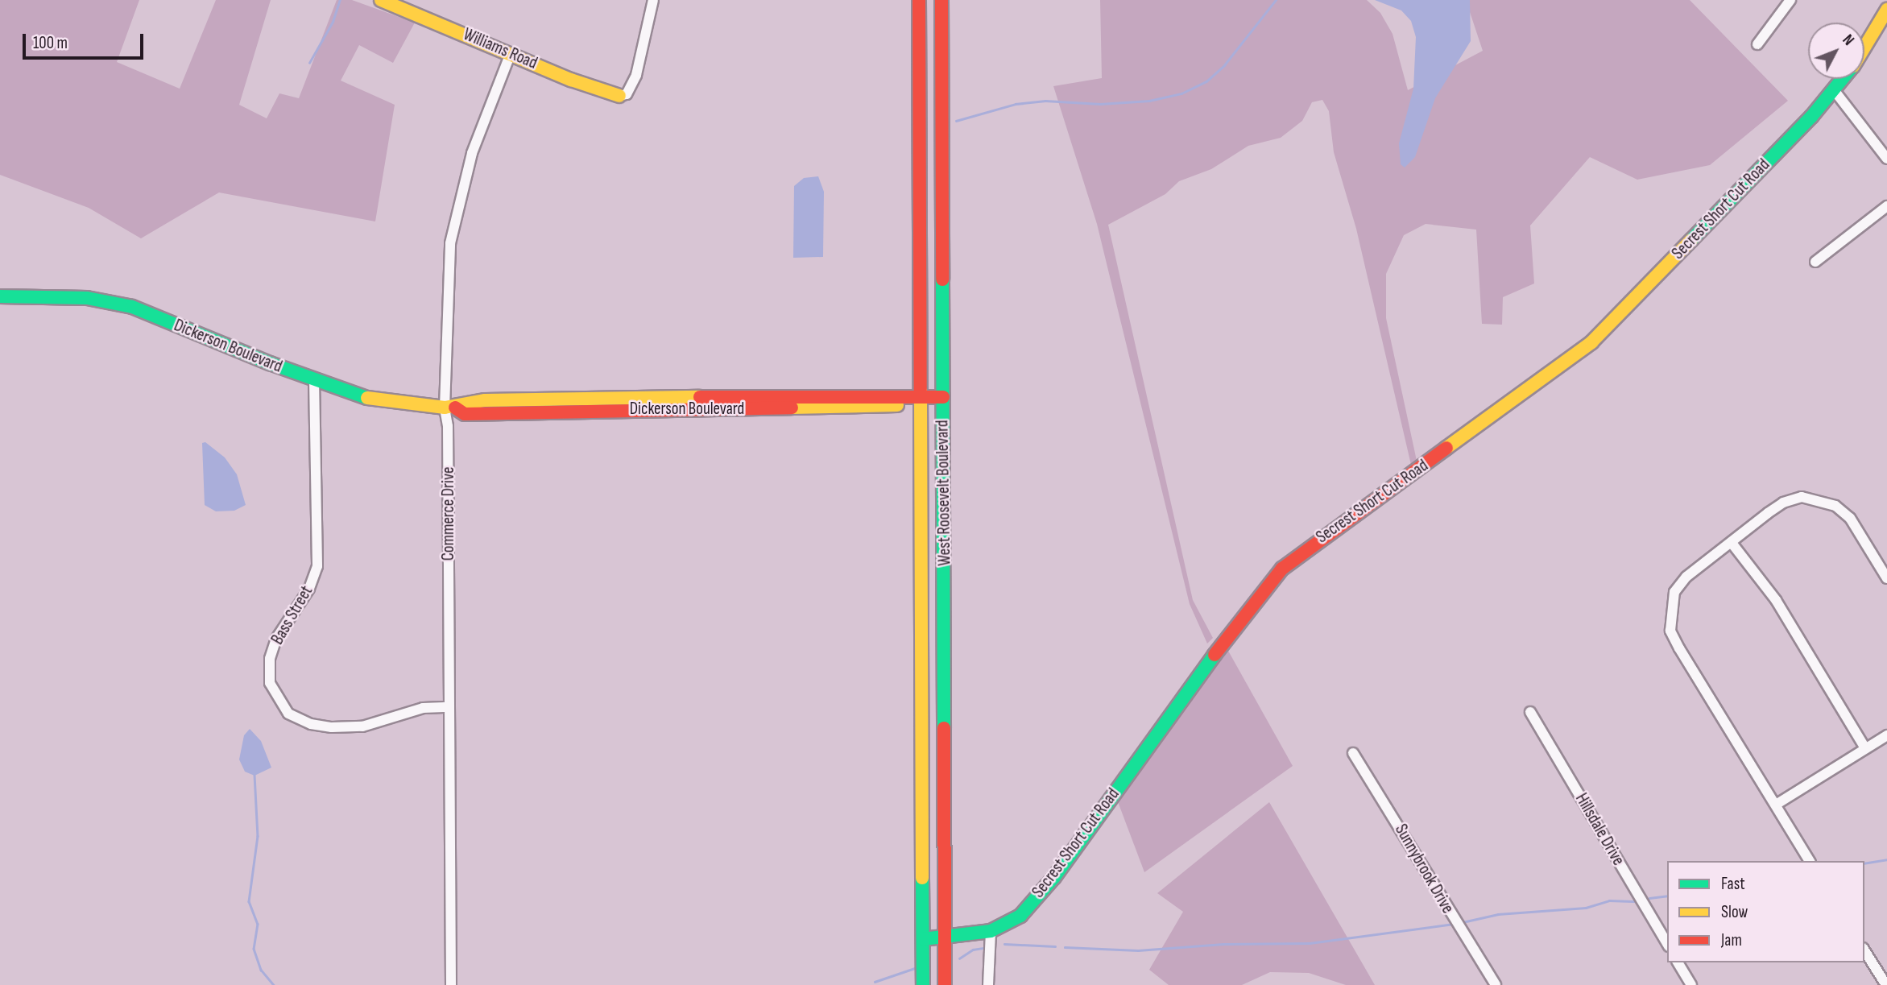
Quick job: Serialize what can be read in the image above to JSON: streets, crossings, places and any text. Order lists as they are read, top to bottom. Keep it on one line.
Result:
{"streets":{"main road":["Williams Road","Secrest Short Cut Road","Dickerson Boulevard","West Roosevelt Boulevard"],"street":["Commerce Drive","Bass Street","Hillsdale Drive","Sunnybrook Drive"]},"crossings":[["Williams Road","Commerce Drive"],["Secrest Short Cut Road","West Roosevelt Boulevard"],["Dickerson Boulevard","West Roosevelt Boulevard"],["Dickerson Boulevard","Commerce Drive"],["Dickerson Boulevard","Bass Street"],["Commerce Drive","Bass Street"]],"legend":["Fast","Slow","Jam"],"scale_bar":"100 m","north":"top right"}
